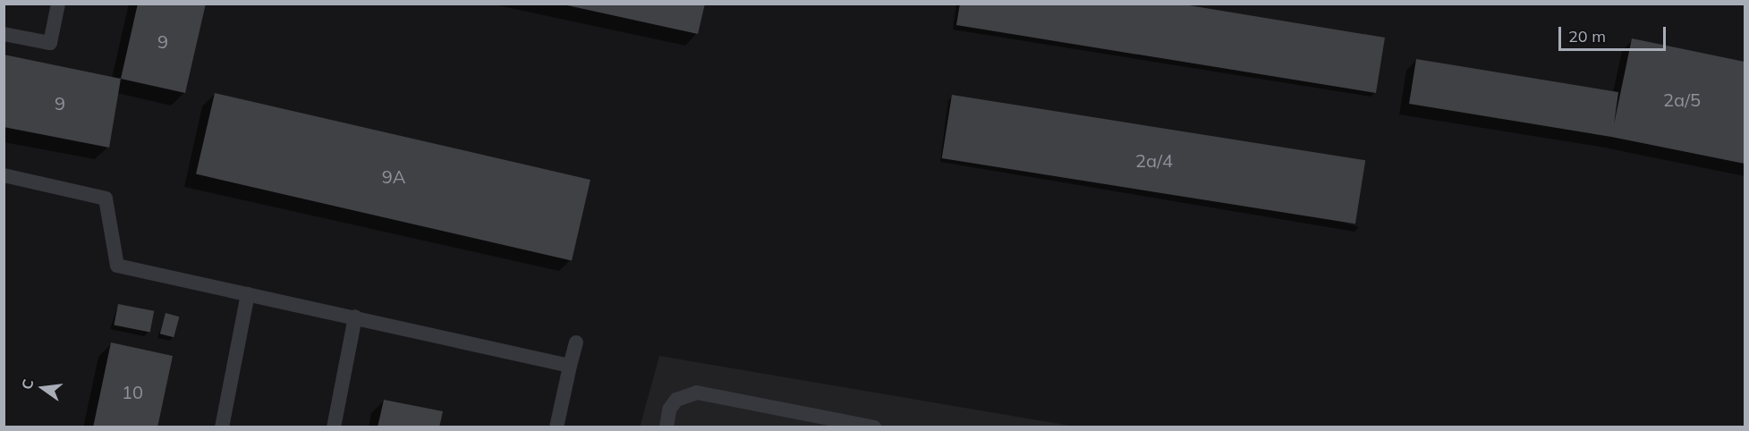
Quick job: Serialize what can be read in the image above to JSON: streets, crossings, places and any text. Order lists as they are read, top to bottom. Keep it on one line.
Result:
{"house_numbers":["9","2а/5","9","2а/4","9А","10"],"scale_bar":"20 m","north":"left"}
